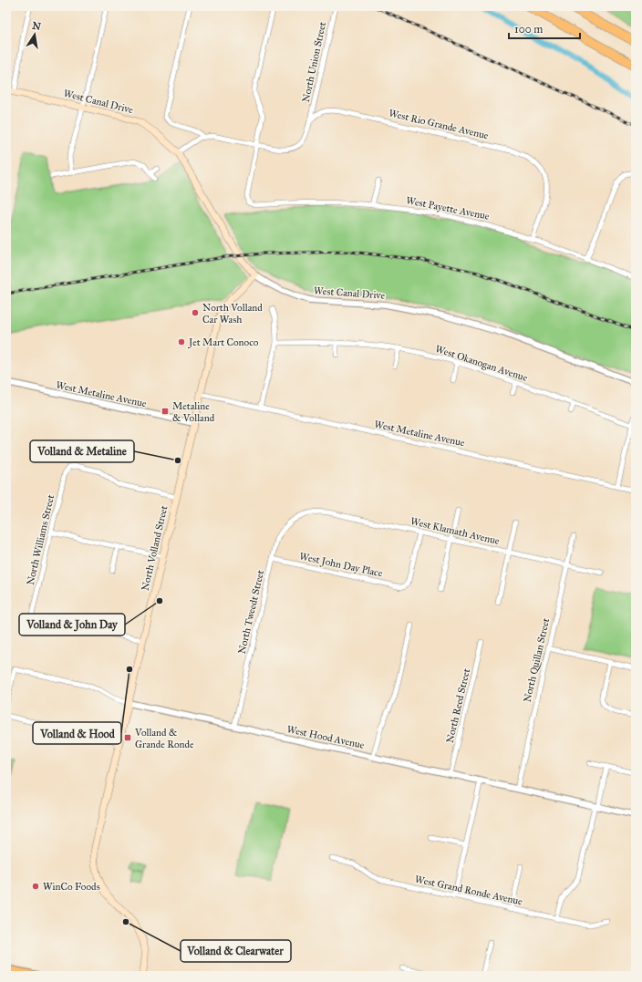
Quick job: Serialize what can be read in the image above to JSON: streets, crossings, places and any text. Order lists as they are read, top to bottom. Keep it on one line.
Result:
{"streets":{"main road":["West Canal Drive","North Volland Street"],"street":["North Union Street","West Rio Grande Avenue","West Payette Avenue","West Okanogan Avenue","West Metaline Avenue","West Klamath Avenue","North Williams Street","West John Day Place","North Tweedt Street","North Quillan Street","North Reed Street","West Hood Avenue","West Grand Ronde Avenue"]},"crossings":[["North Union Street","West Rio Grande Avenue"],["North Union Street","West Payette Avenue"],["West Canal Drive","North Volland Street"],["West Rio Grande Avenue","West Payette Avenue"],["West Metaline Avenue","North Volland Street"],["West Klamath Avenue","West John Day Place"],["West Klamath Avenue","North Tweedt Street"],["West Klamath Avenue","North Quillan Street"],["North Williams Street","North Volland Street"],["North Volland Street","West Hood Avenue"],["West John Day Place","North Tweedt Street"],["North Tweedt Street","West Hood Avenue"],["North Quillan Street","West Hood Avenue"],["North Reed Street","West Hood Avenue"]],"places":{"other":["North Volland Car Wash","Jet Mart Conoco","Volland & Metaline","Volland & John Day","Volland & Hood","WinCo Foods","Volland & Clearwater"],"transit":["Metaline & Volland","Volland & Grande Ronde"]},"scale_bar":"100 m","north":"top"}
